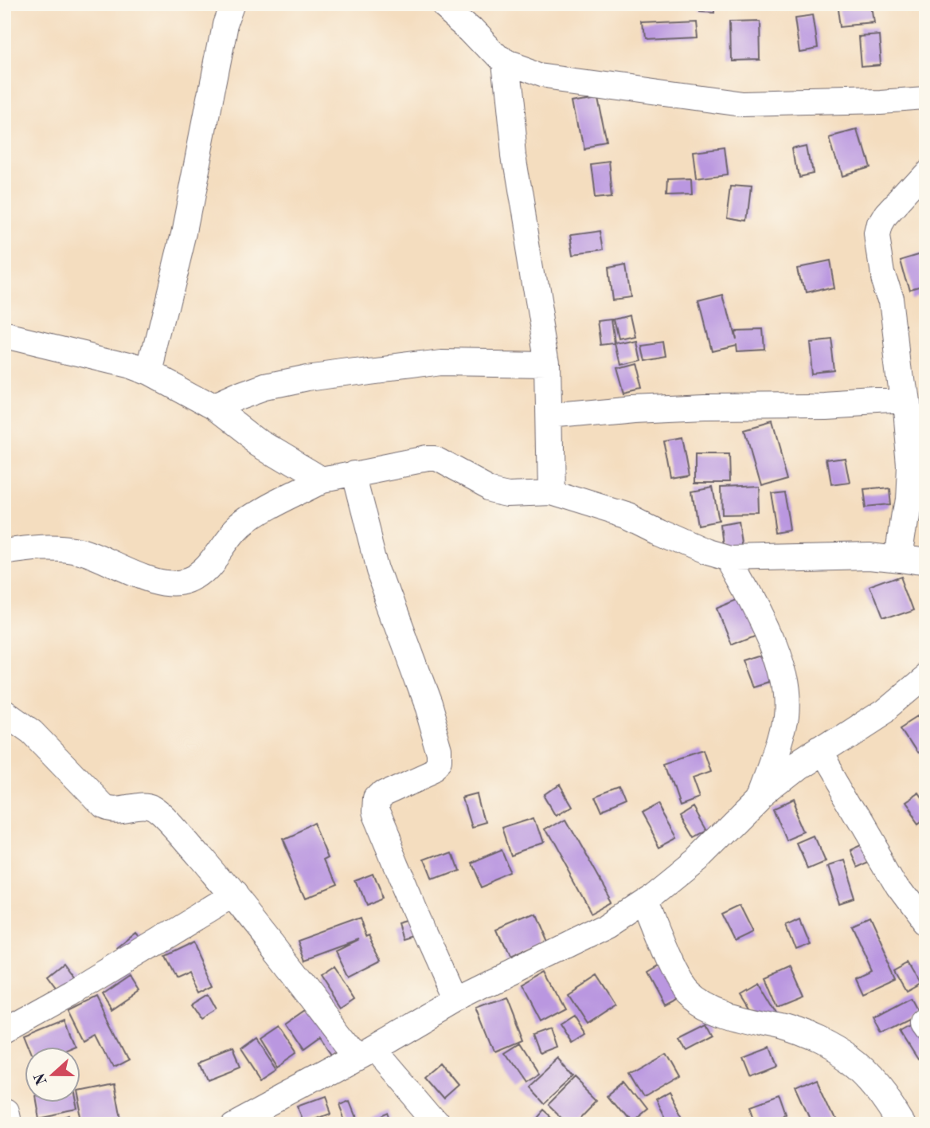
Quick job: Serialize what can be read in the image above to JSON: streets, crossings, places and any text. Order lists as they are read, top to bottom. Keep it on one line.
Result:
{"north":"left"}
